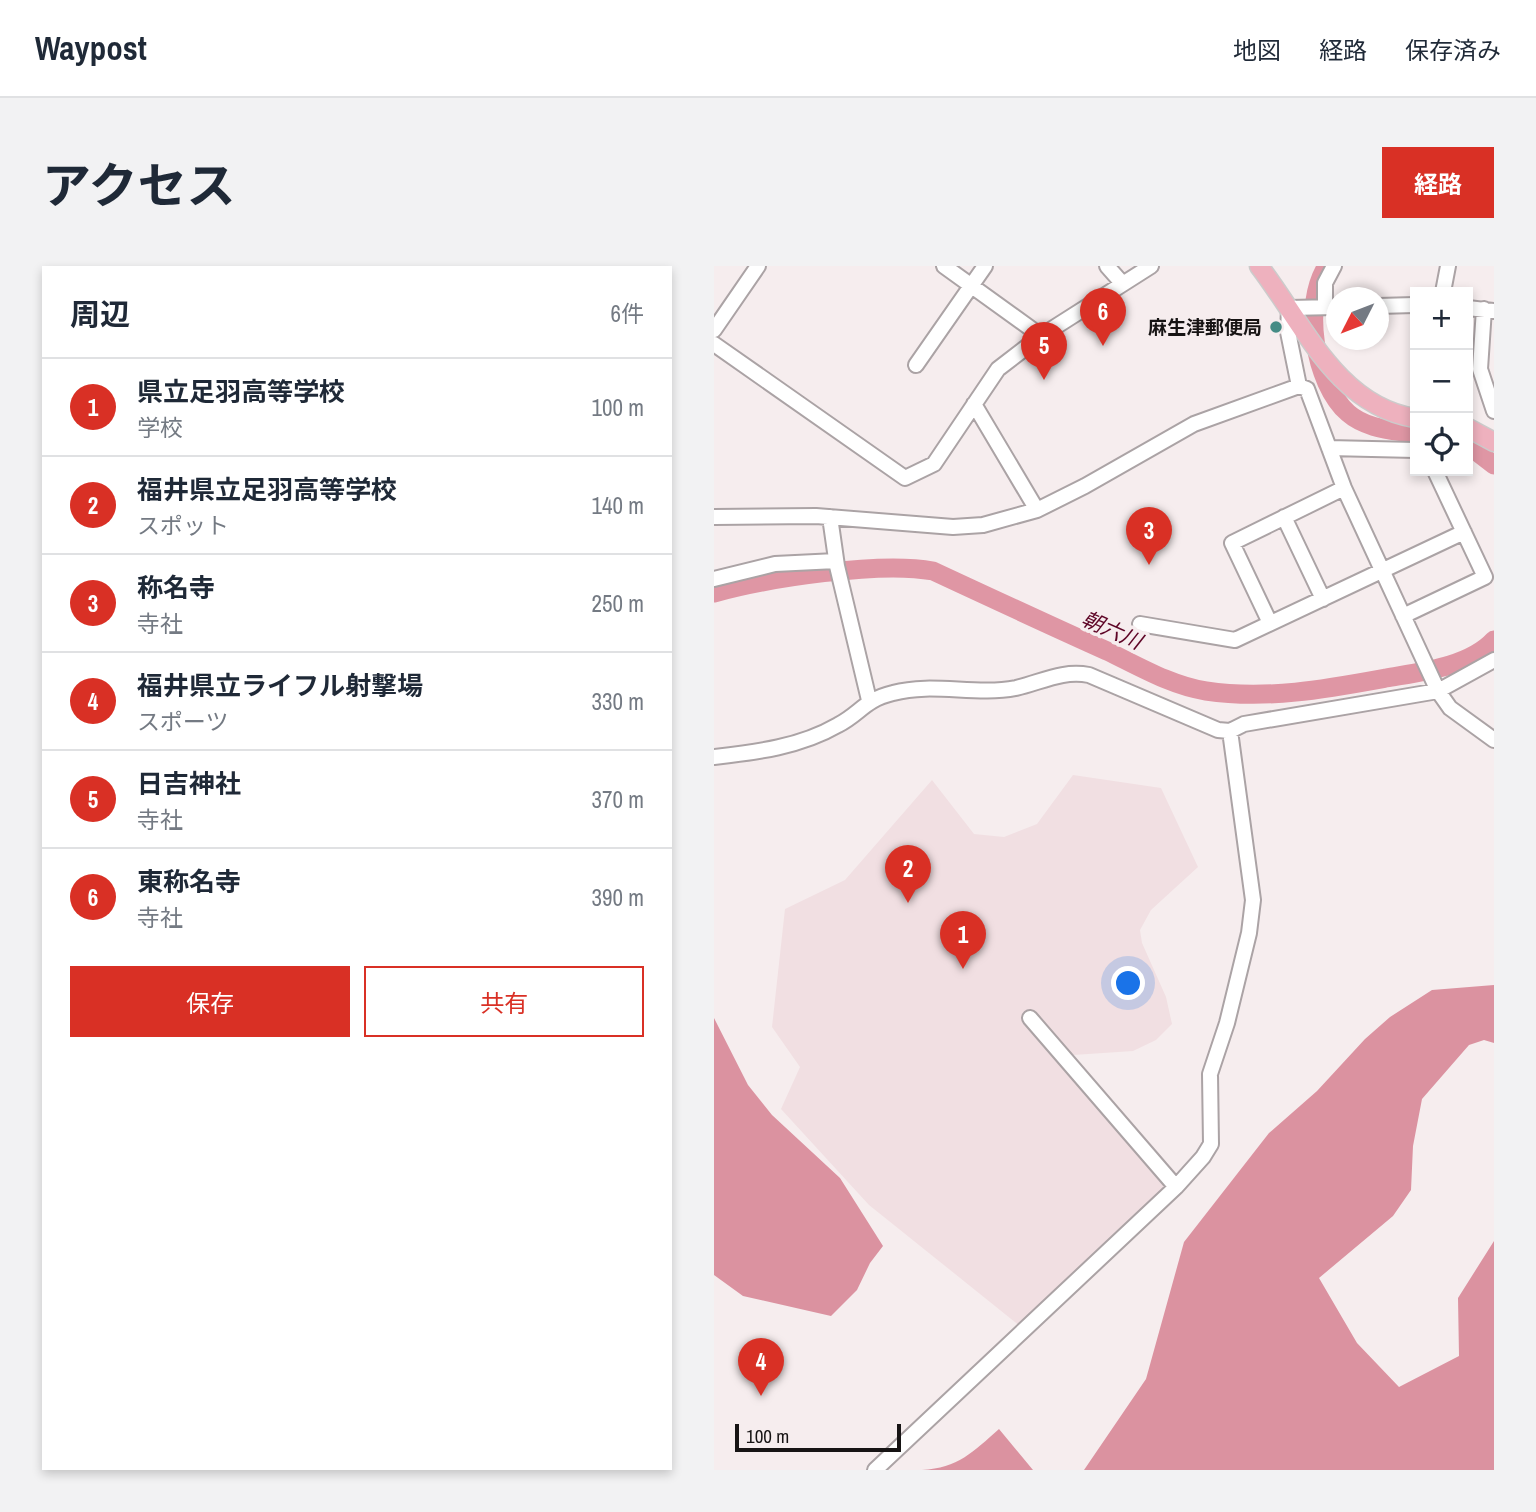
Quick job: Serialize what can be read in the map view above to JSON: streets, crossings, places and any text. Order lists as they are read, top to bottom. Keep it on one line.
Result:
{"water":["朝六川"],"places":["麻生津郵便局"],"scale_bar":"100 m","north":"bottom left","page":{"header":"Waypost","nav":["地図","経路","保存済み"],"title":"アクセス","buttons":["経路",["保存","共有"]],"heading":["周辺","6件"],"map_buttons":["+","−"],"pins":["6","5","3","2","1","4"],"list":[{"mark":"1","name":"県立足羽高等学校","note":"学校","value":"100 m"},{"mark":"2","name":"福井県立足羽高等学校","note":"スポット","value":"140 m"},{"mark":"3","name":"称名寺","note":"寺社","value":"250 m"},{"mark":"4","name":"福井県立ライフル射撃場","note":"スポーツ","value":"330 m"},{"mark":"5","name":"日吉神社","note":"寺社","value":"370 m"},{"mark":"6","name":"東称名寺","note":"寺社","value":"390 m"}],"scale":"100 m"}}
